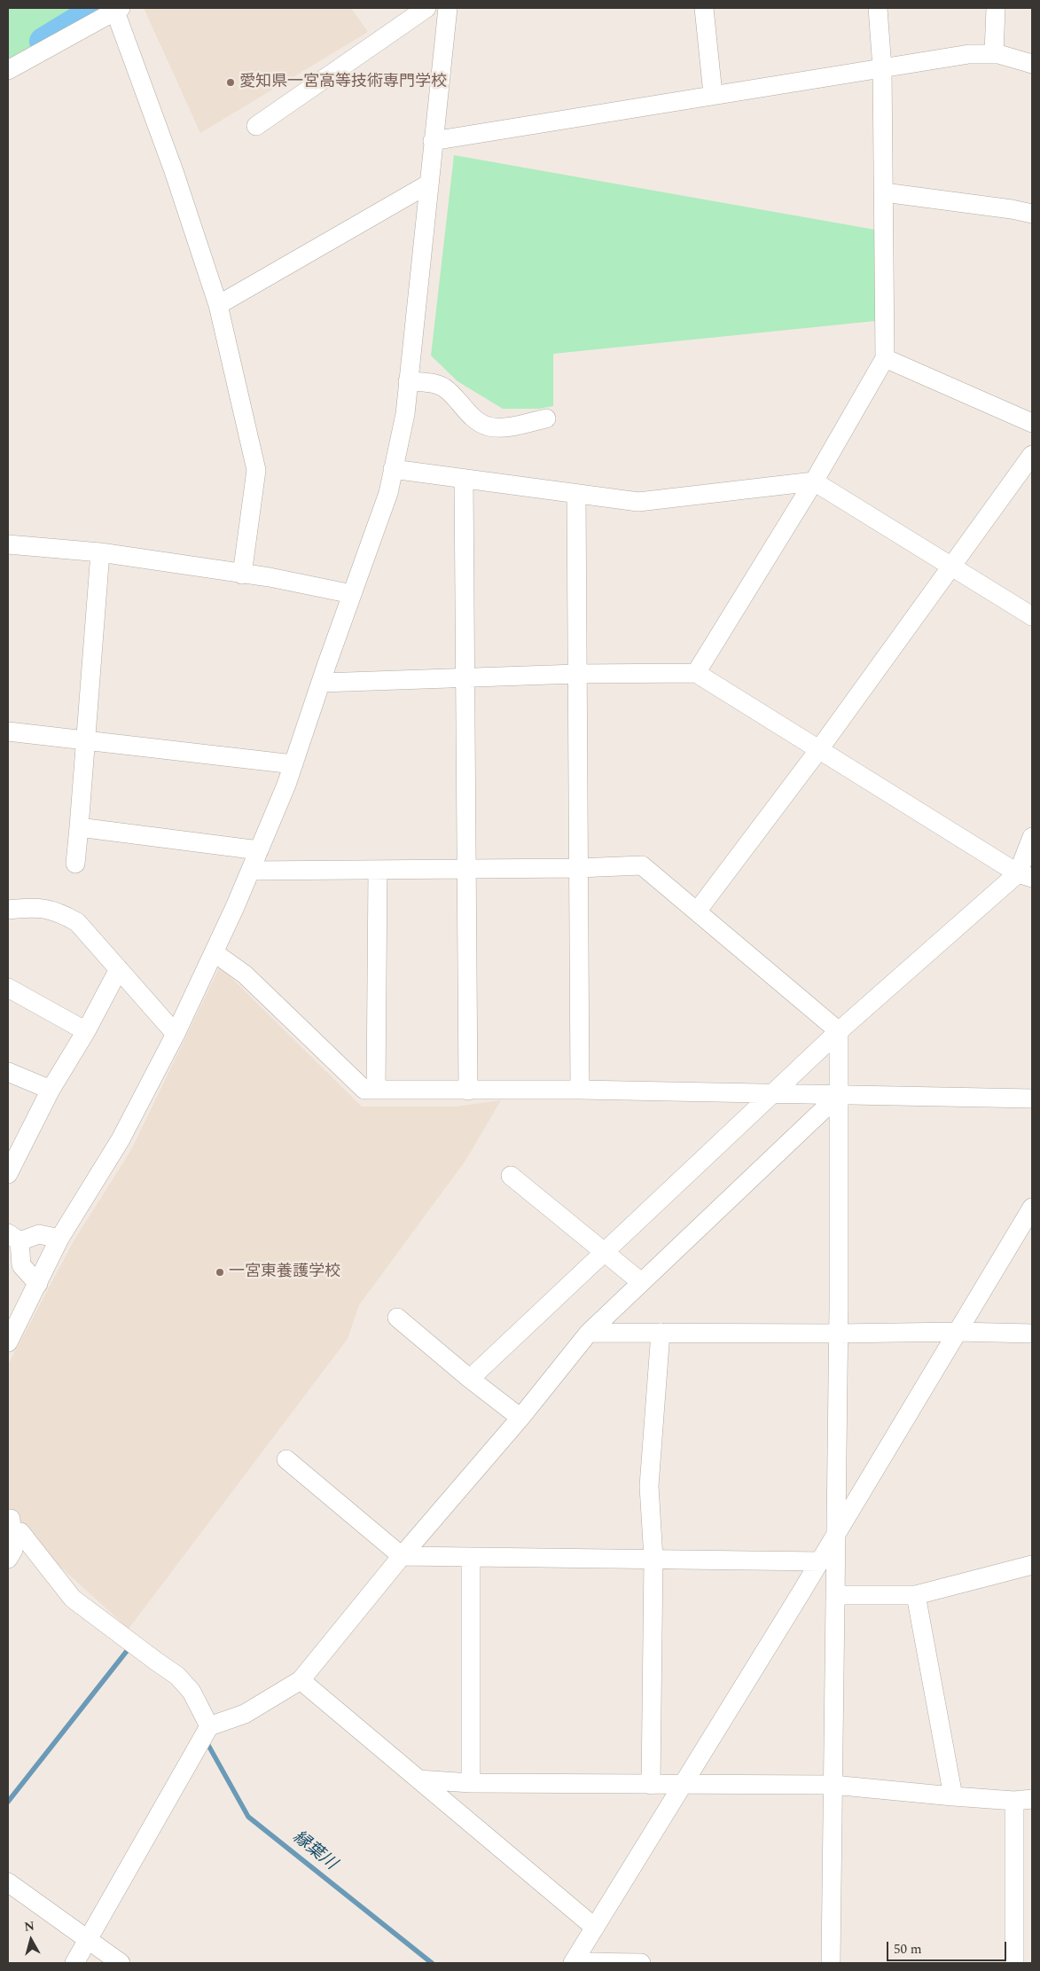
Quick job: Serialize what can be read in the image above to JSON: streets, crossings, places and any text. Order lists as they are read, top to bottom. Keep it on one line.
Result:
{"water":["縁葉川"],"places":["愛知県一宮高等技術専門学校","一宮東養護学校"],"scale_bar":"50 m","north":"top"}
